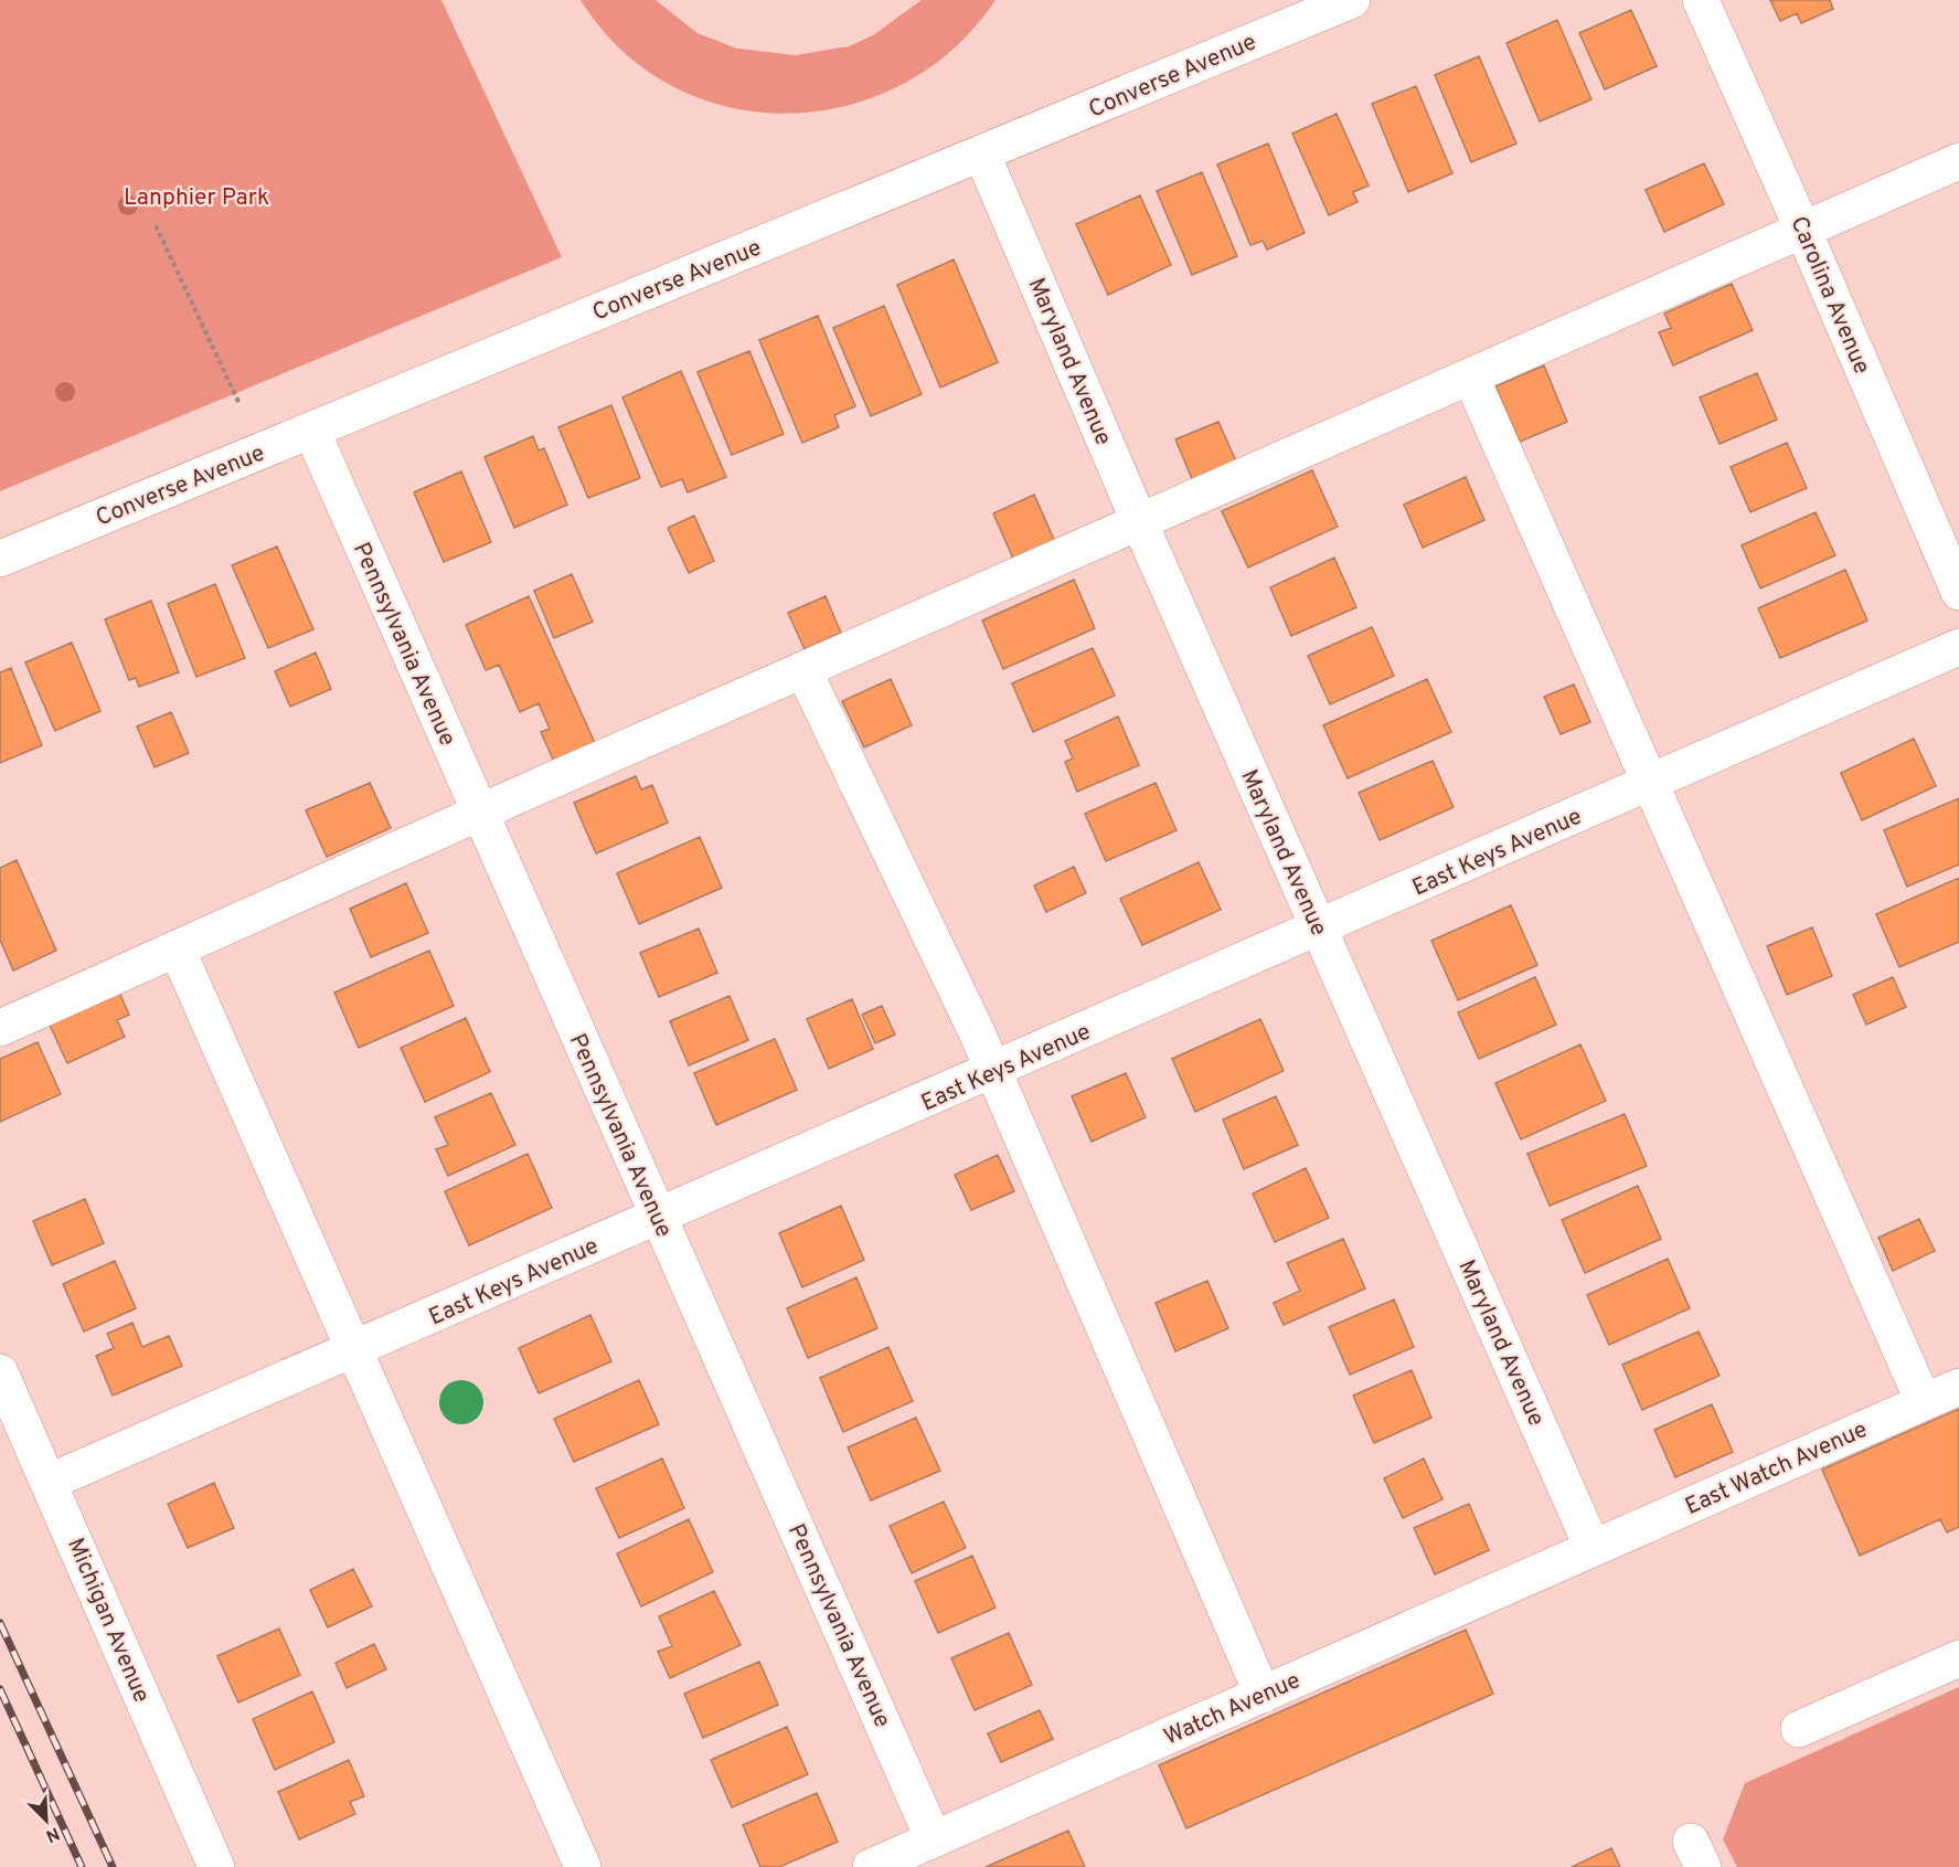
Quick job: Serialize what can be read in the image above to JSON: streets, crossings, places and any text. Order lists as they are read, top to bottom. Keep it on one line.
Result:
{"streets":{"street":["Converse Avenue","Carolina Avenue","Maryland Avenue","Pennsylvania Avenue","East Keys Avenue","East Watch Avenue","Michigan Avenue","Watch Avenue"]},"crossings":[["Converse Avenue","Maryland Avenue"],["Converse Avenue","Pennsylvania Avenue"],["Maryland Avenue","East Keys Avenue"],["Maryland Avenue","East Watch Avenue"],["Maryland Avenue","Watch Avenue"],["Pennsylvania Avenue","East Keys Avenue"],["Pennsylvania Avenue","Watch Avenue"],["East Keys Avenue","Michigan Avenue"],["East Watch Avenue","Watch Avenue"]],"parks":["Lanphier Park"],"north":"bottom right"}
